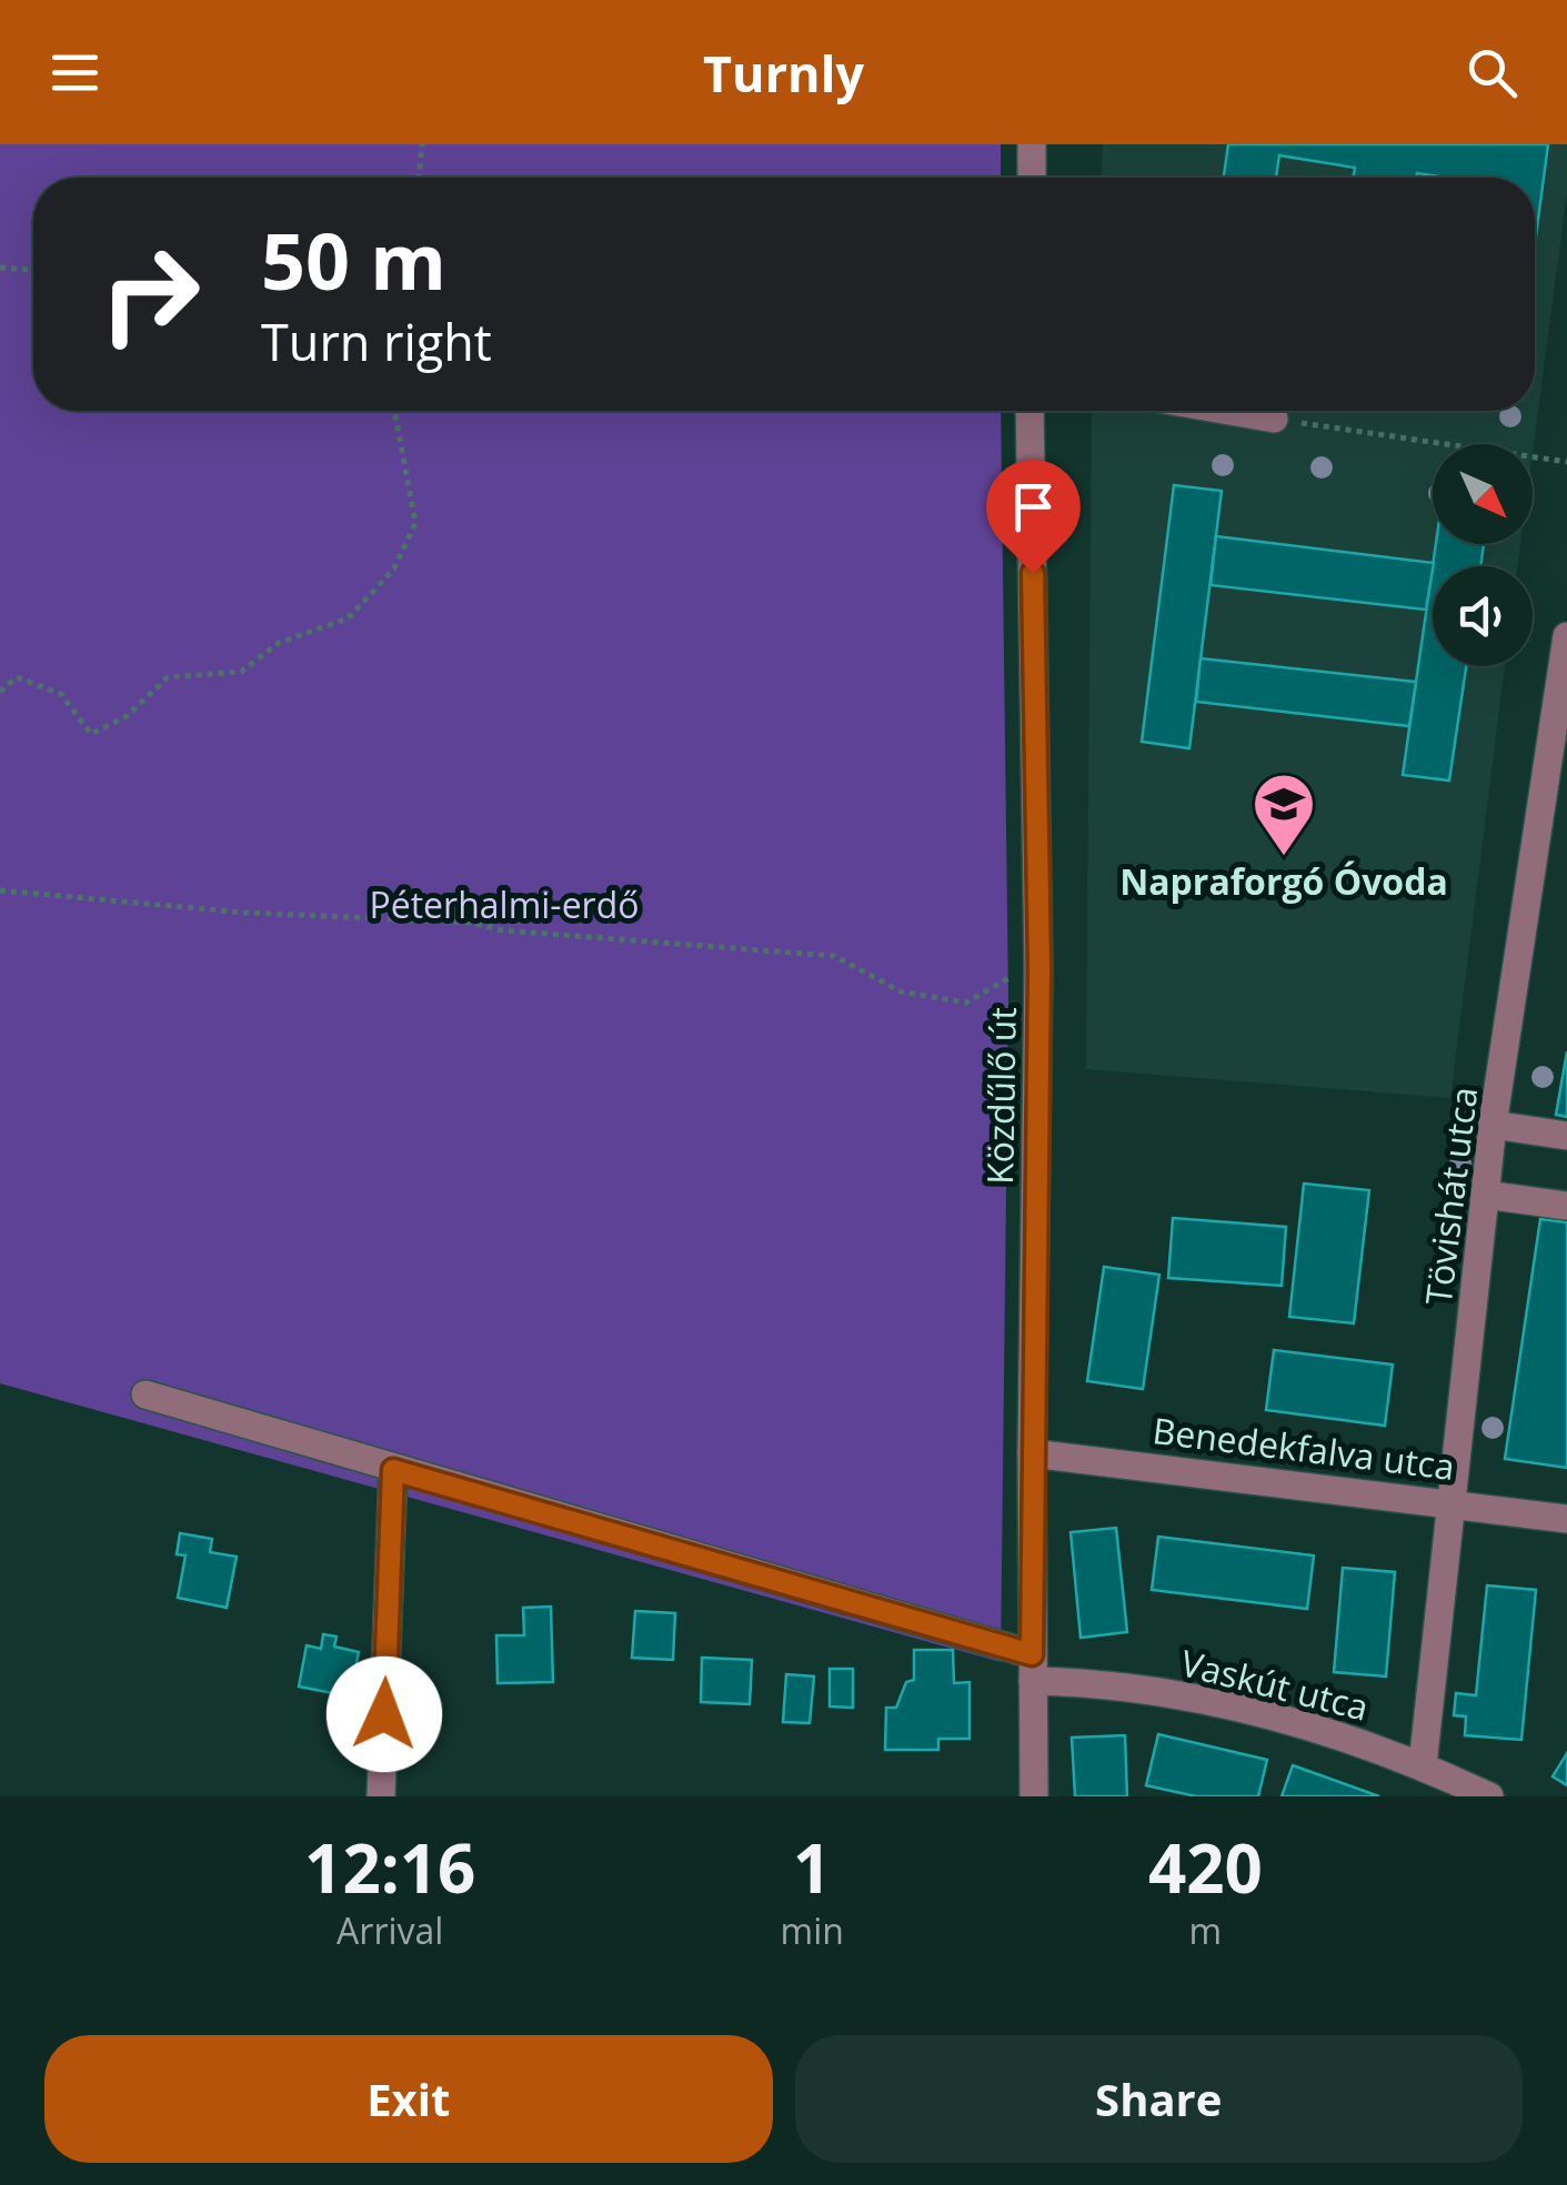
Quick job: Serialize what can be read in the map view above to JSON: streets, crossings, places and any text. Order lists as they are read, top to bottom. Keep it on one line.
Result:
{"streets":{"street":["Közdűlő út","Tövishát utca","Benedekfalva utca","Vaskút utca"]},"crossings":[["Közdűlő út","Benedekfalva utca"],["Közdűlő út","Vaskút utca"],["Tövishát utca","Benedekfalva utca"],["Tövishát utca","Vaskút utca"]],"parks":["Péterhalmi-erdő"],"places":{"school or university":["Napraforgó Óvoda"]},"north":"bottom right","page":{"header":"Turnly","turn":["50 m","Turn right"],"eta":["12:16","Arrival","1","min","420","m"],"buttons":["Exit","Share"]}}
